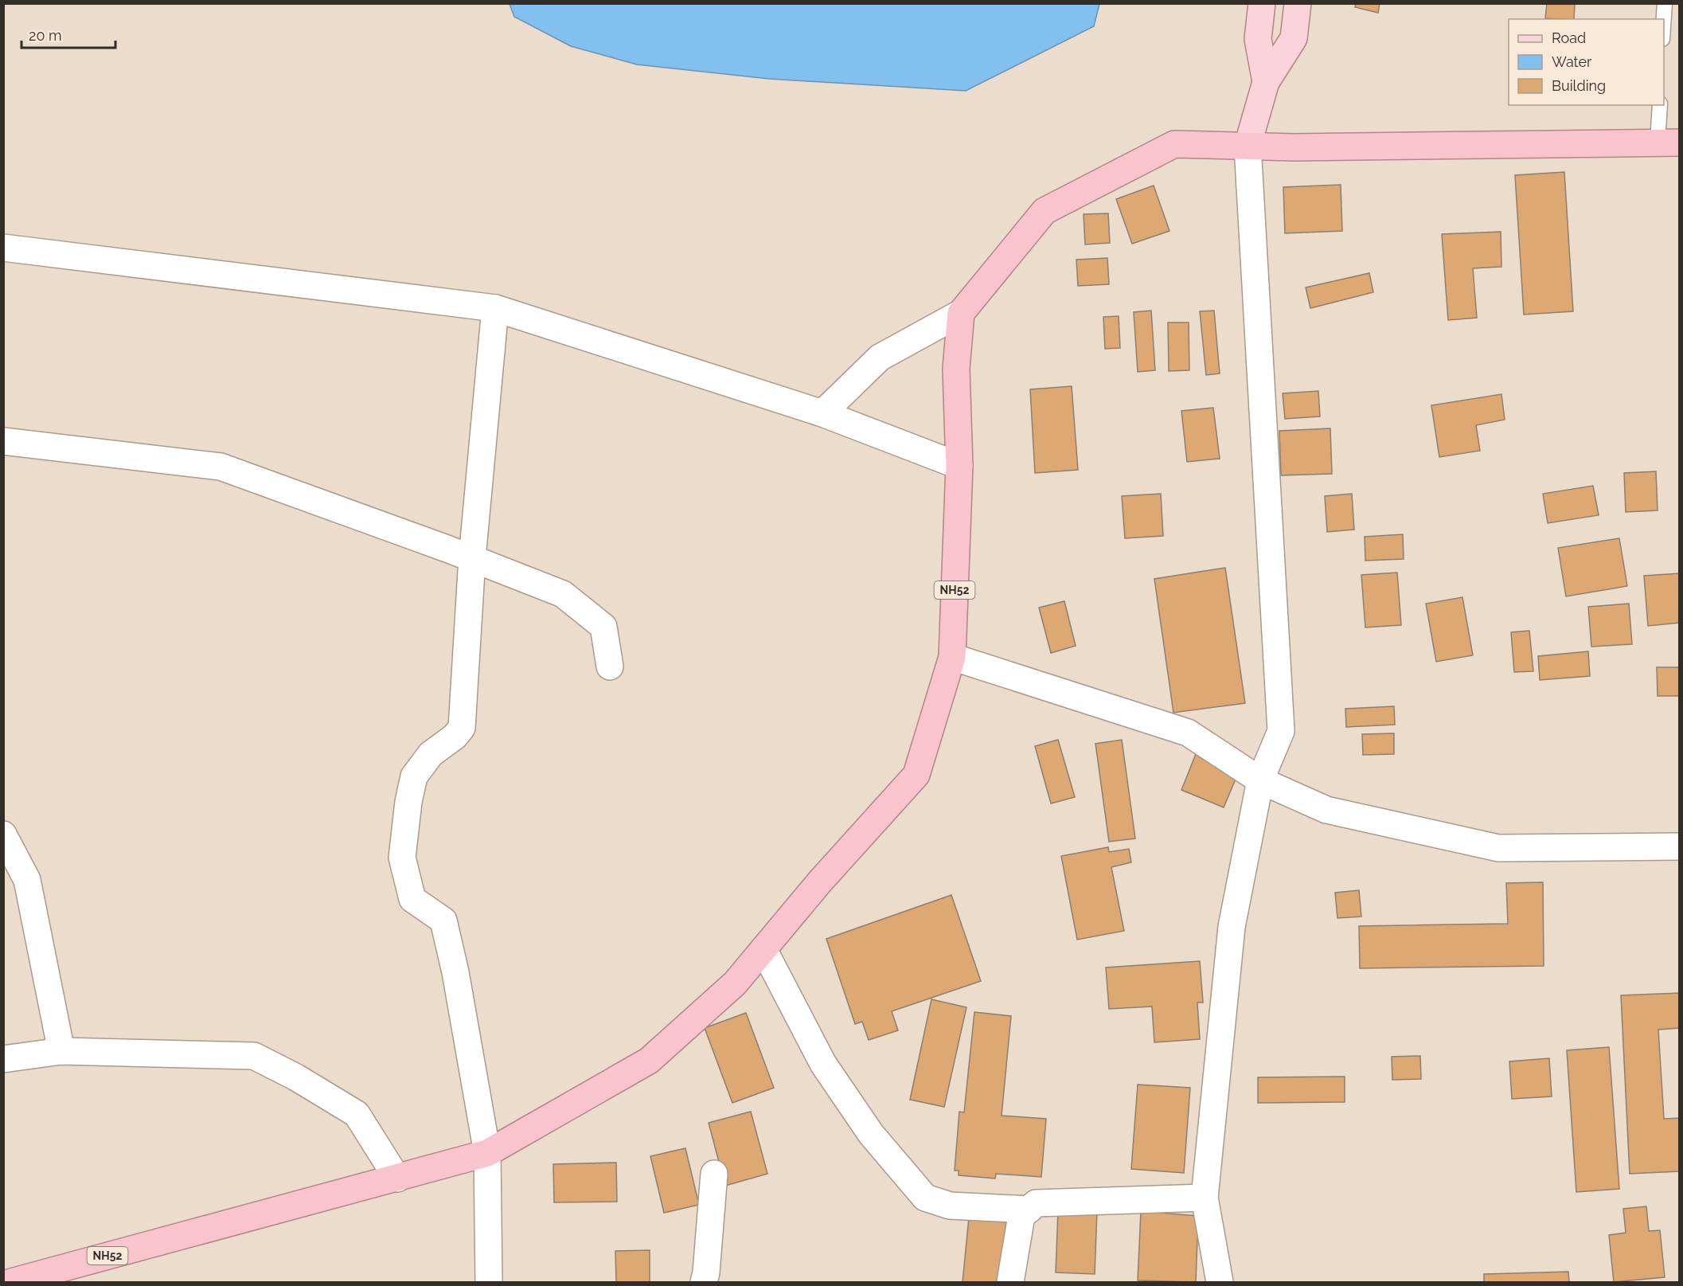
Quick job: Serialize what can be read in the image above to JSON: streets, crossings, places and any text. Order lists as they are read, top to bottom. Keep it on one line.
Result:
{"streets":{"highway":["NH52"]},"legend":["Road","Water","Building"],"scale_bar":"20 m"}
